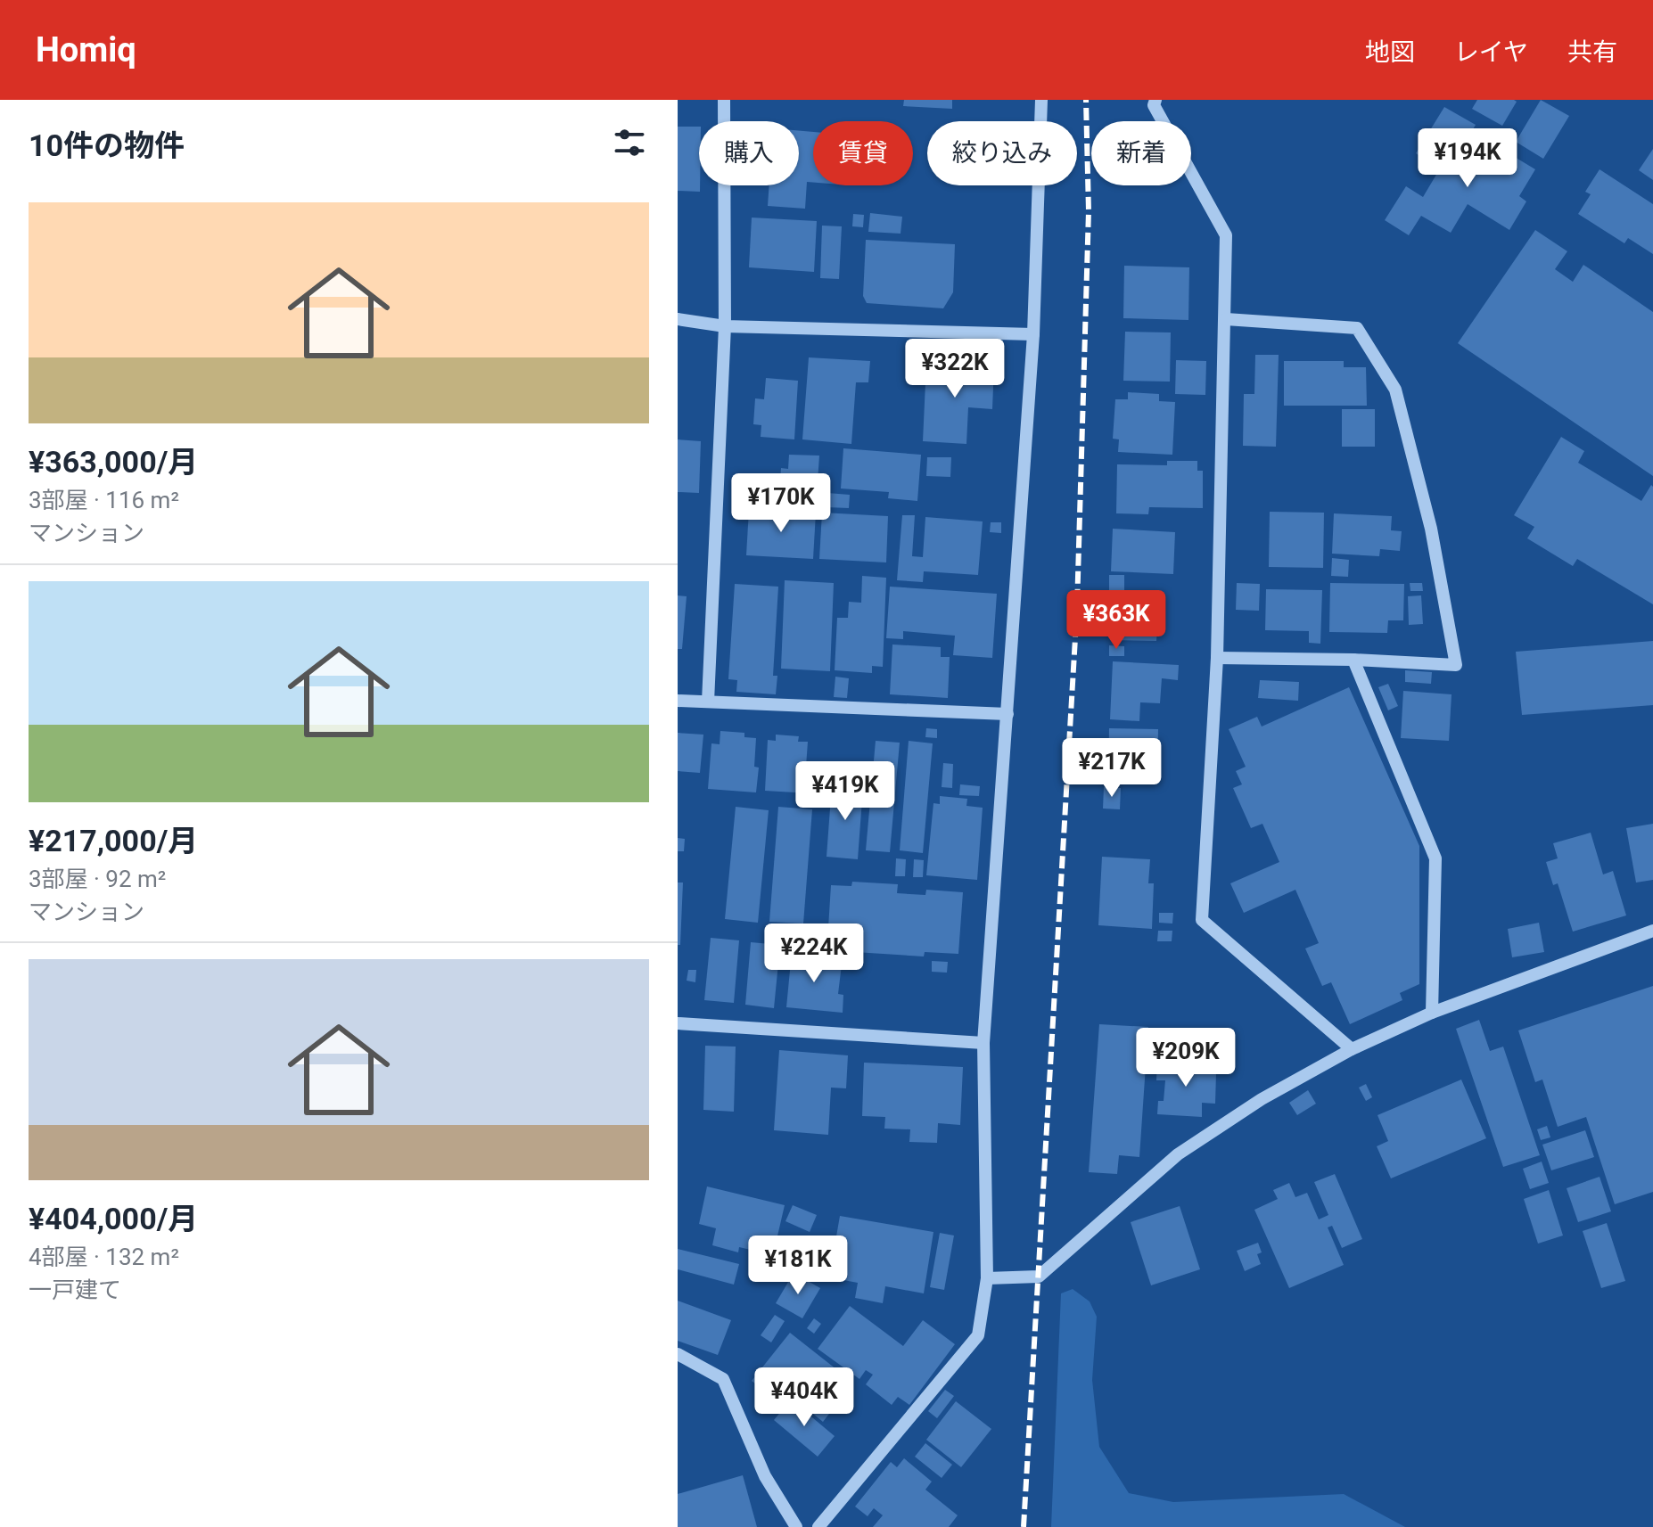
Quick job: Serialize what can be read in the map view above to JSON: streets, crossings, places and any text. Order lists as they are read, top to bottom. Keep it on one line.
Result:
{"page":{"header":"Homiq","nav":["地図","レイヤ","共有"],"heading":"10件の物件","chip":["購入","賃貸","絞り込み","新着"],"price":["¥194K","¥322K","¥170K","¥363K","¥217K","¥419K","¥224K","¥209K","¥181K","¥404K"],"list":[{"name":"¥363,000/月","note":"3部屋 · 116 m² · マンション"},{"name":"¥217,000/月","note":"3部屋 · 92 m² · マンション"},{"name":"¥404,000/月","note":"4部屋 · 132 m² · 一戸建て"}]}}
